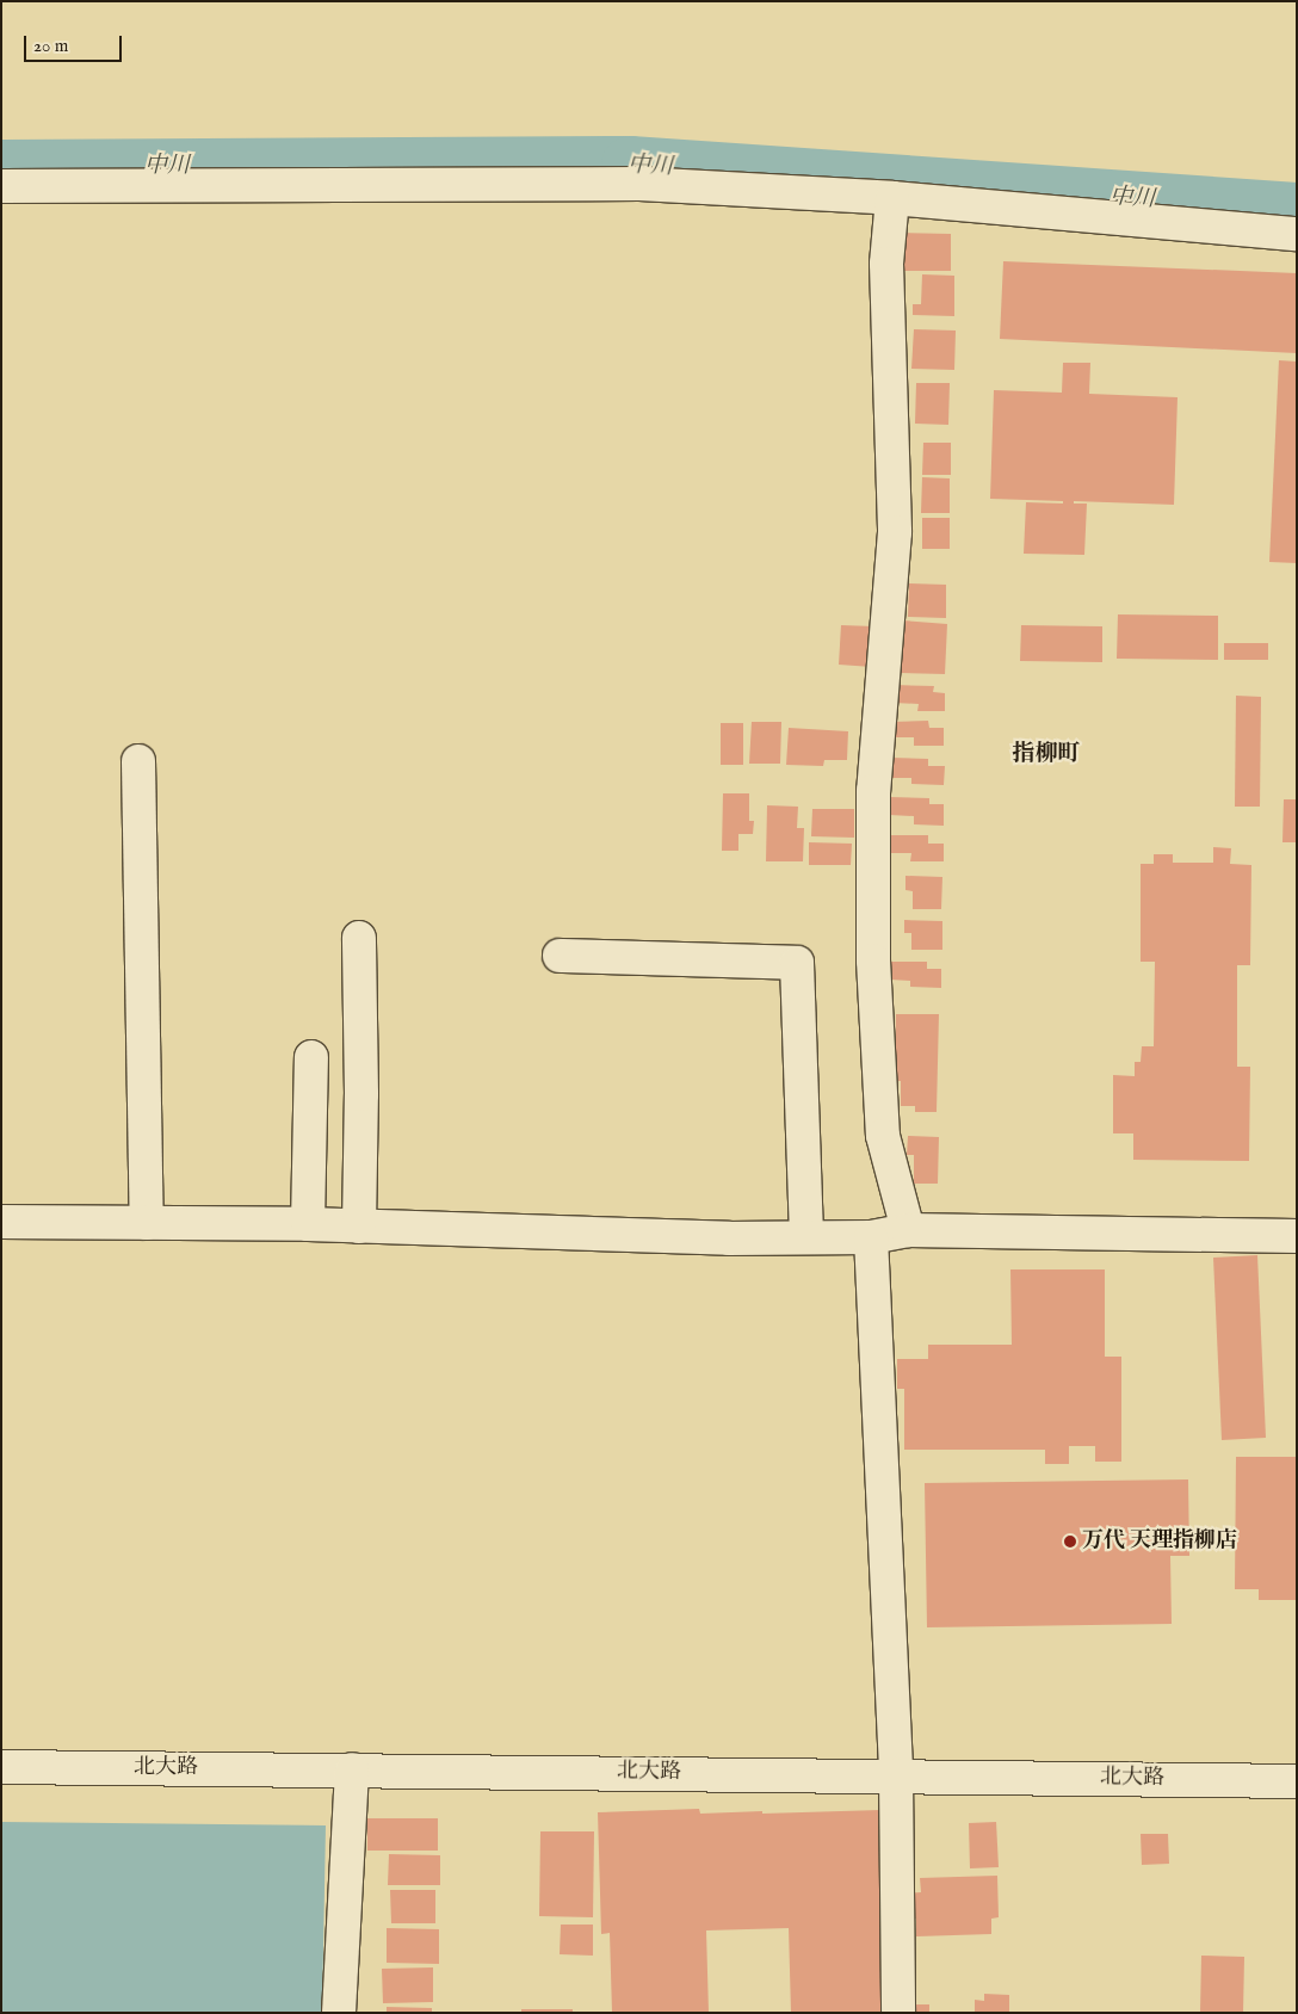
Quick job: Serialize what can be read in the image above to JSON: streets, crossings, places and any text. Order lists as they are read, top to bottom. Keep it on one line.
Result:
{"streets":{"street":["北大路"]},"districts":["指柳町"],"water":["中川"],"places":["万代 天理指柳店"],"scale_bar":"20 m"}
